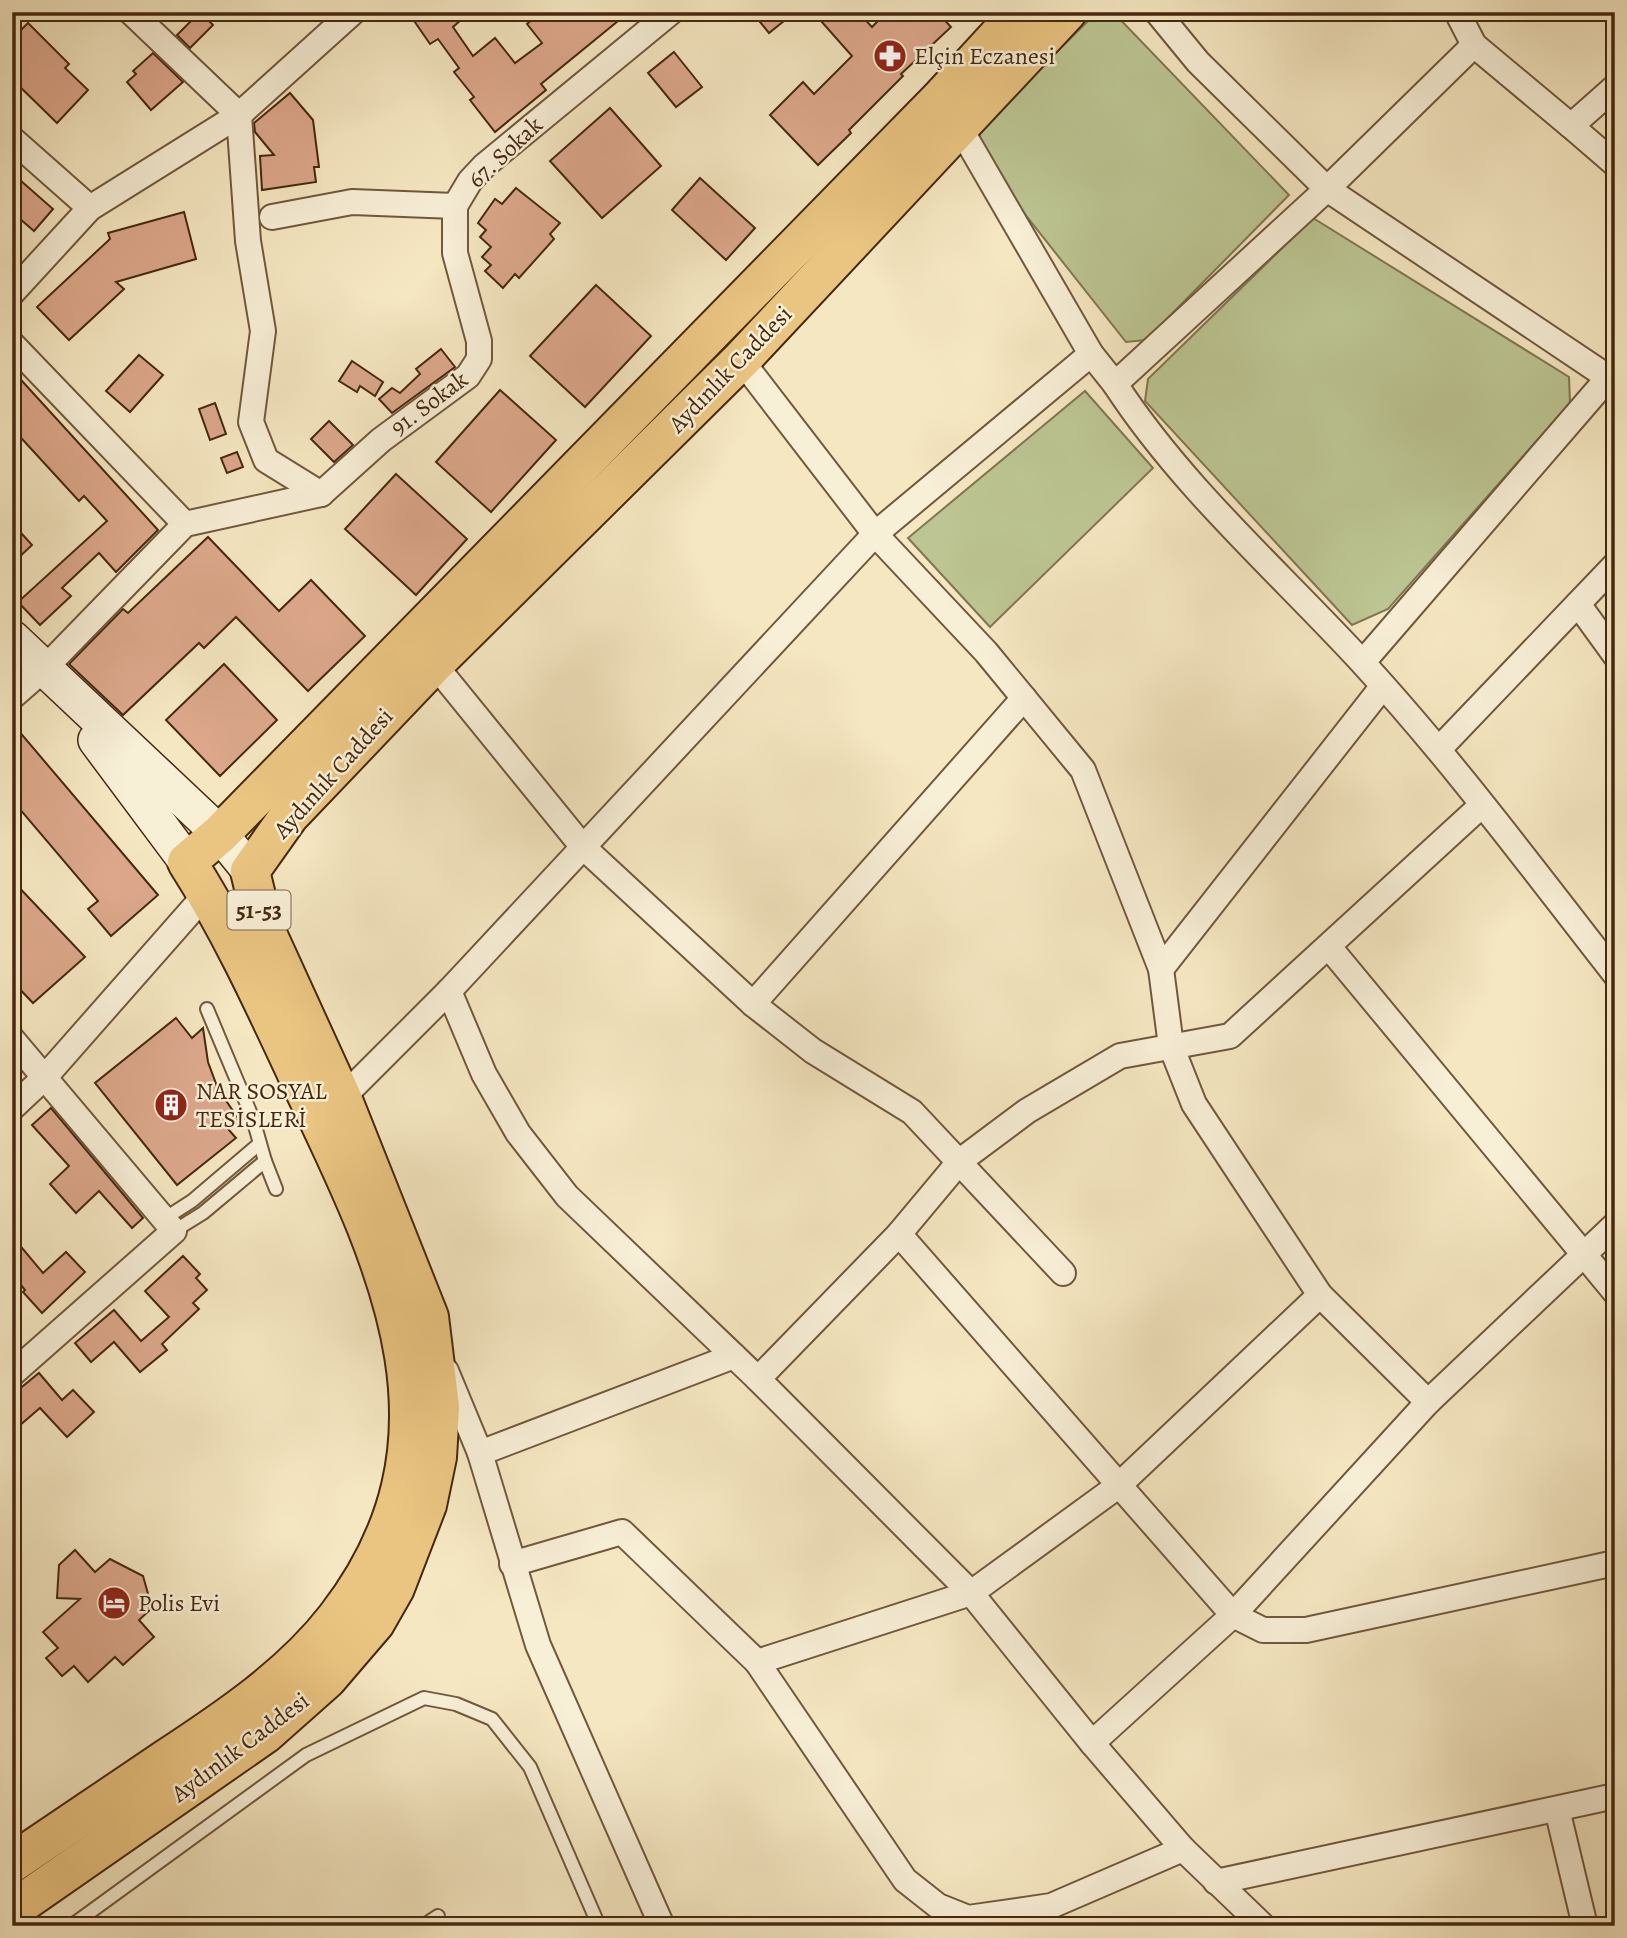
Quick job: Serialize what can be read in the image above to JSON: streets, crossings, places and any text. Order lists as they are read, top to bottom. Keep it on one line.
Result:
{"streets":{"main road":["Aydınlık Caddesi","51-53"],"street":["67. Sokak","91. Sokak"]},"crossings":[["67. Sokak","91. Sokak"]],"places":{"pharmacy":["Elçin Eczanesi"],"building":["NAR SOSYAL TESİSLERİ"],"hotel":["Polis Evi"]}}
